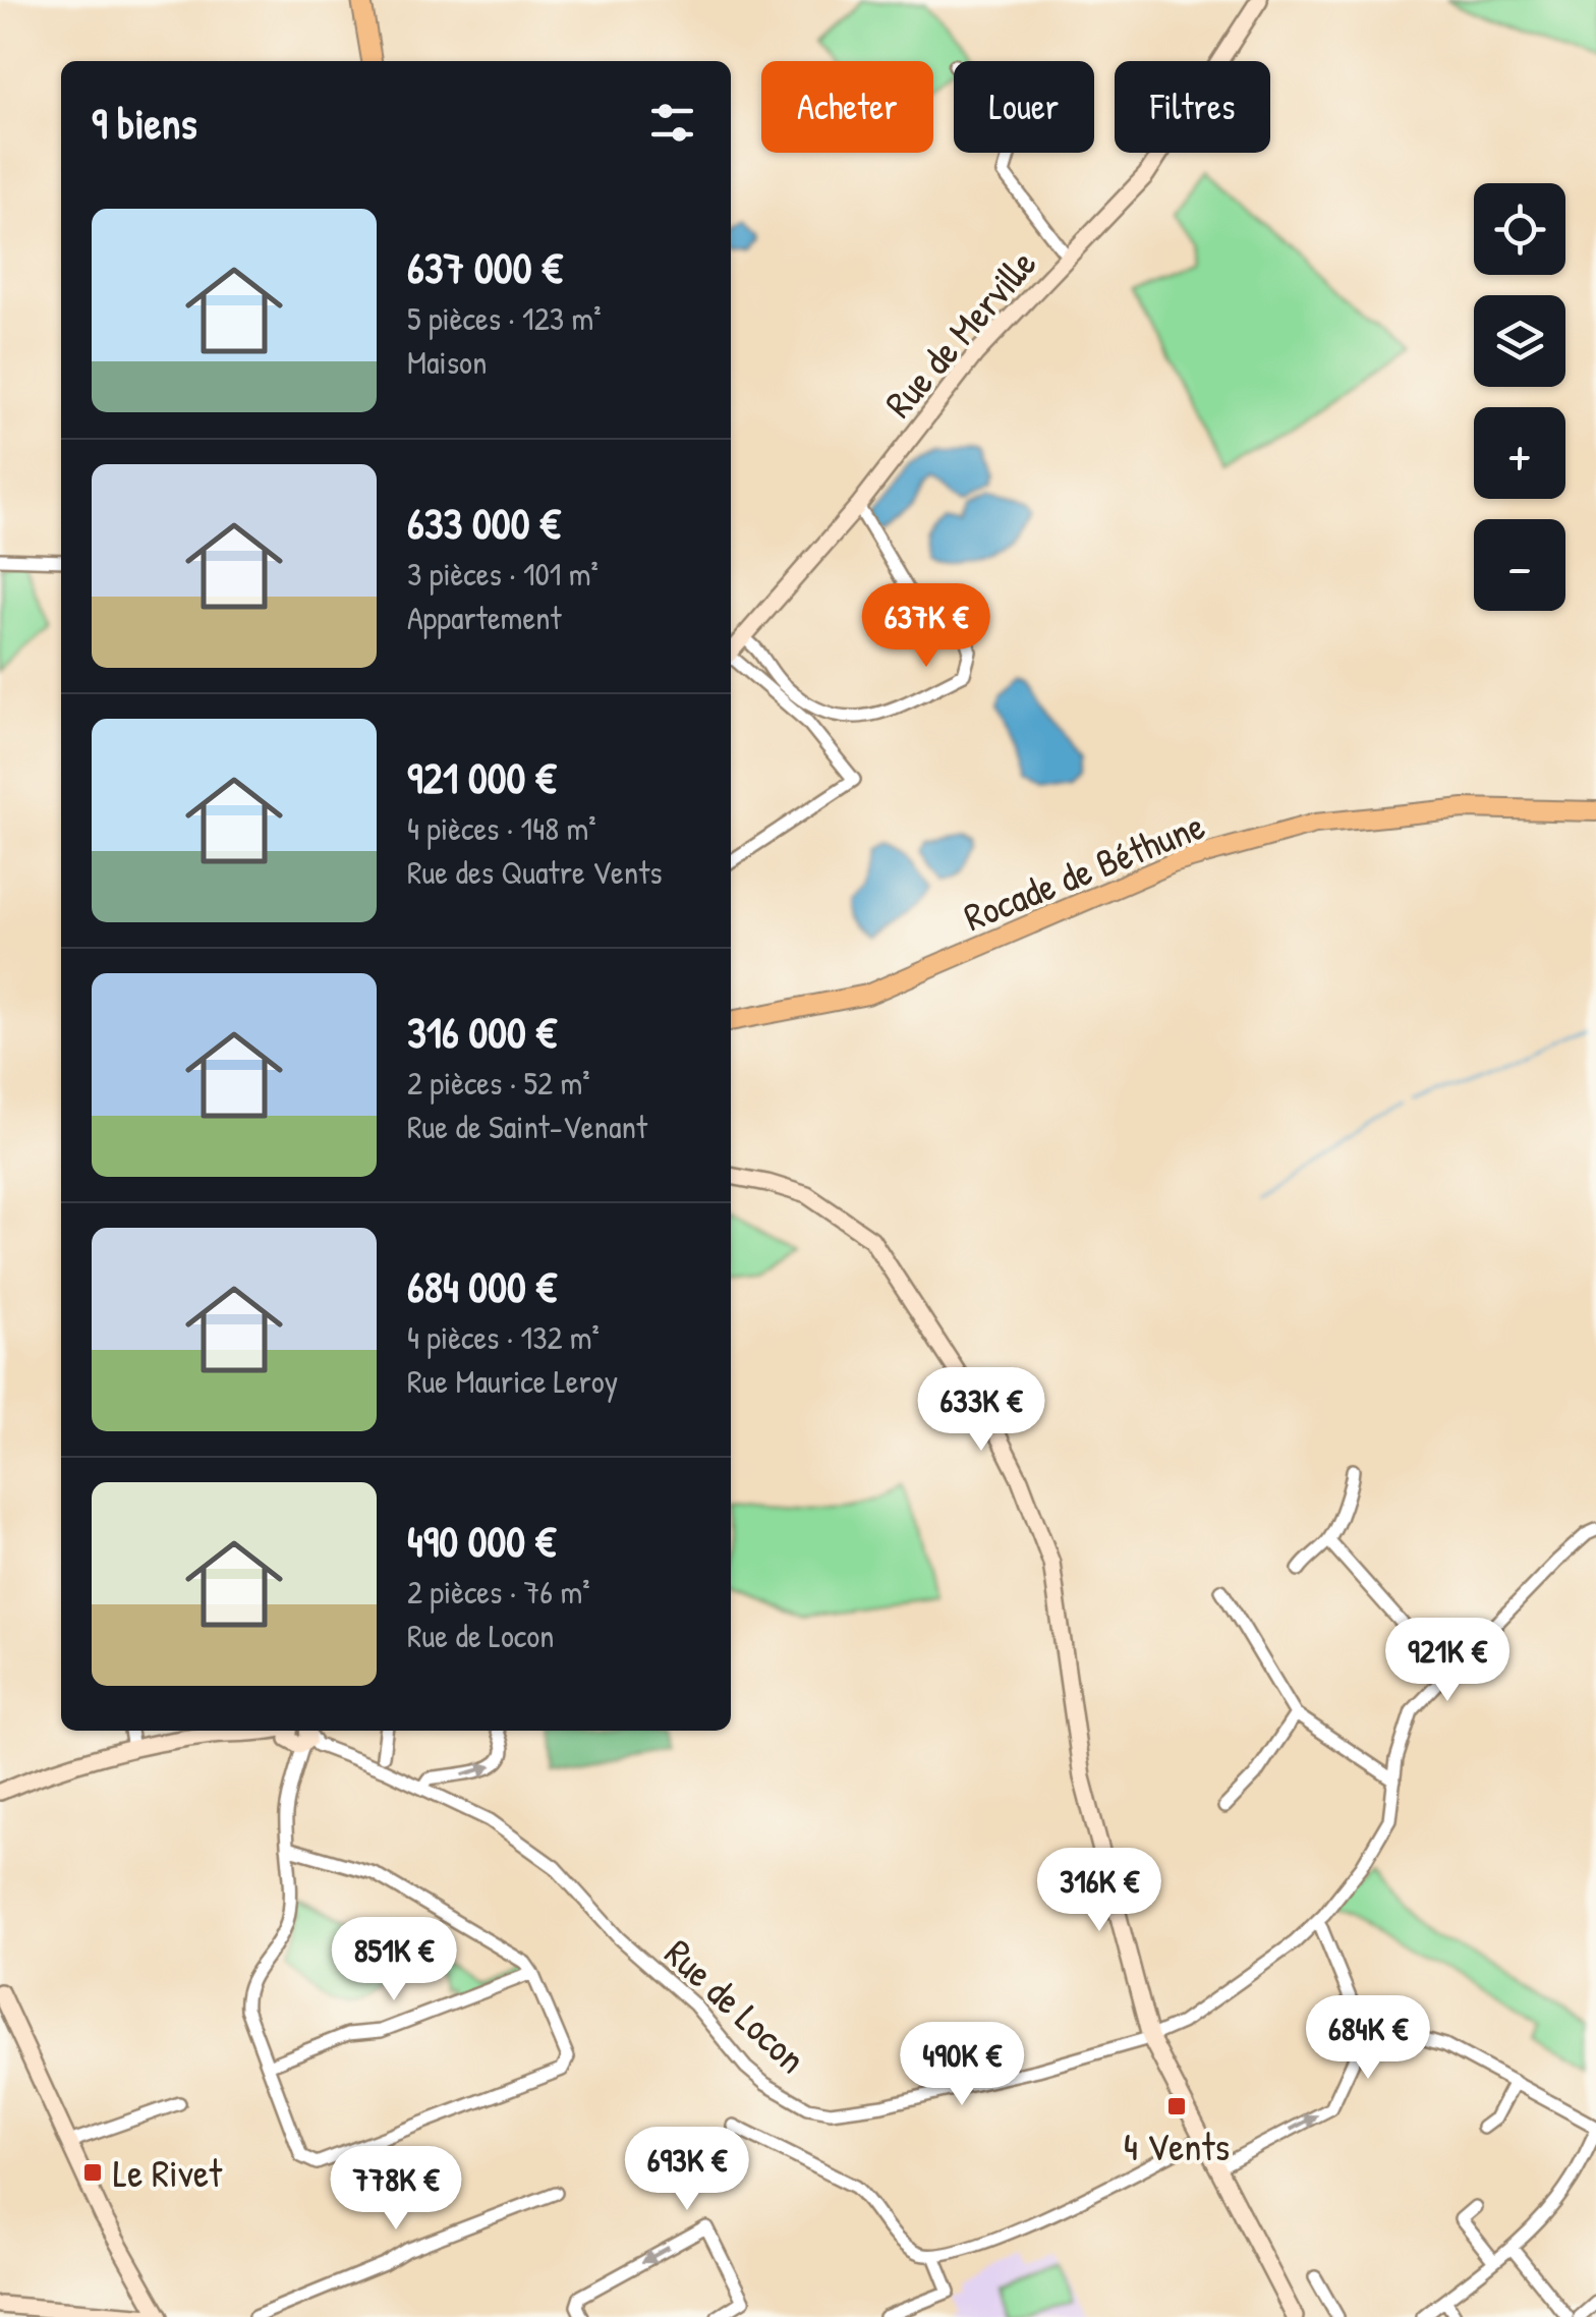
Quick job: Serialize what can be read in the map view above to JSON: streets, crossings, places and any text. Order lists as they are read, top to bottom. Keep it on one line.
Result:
{"streets":{"main road":["Rocade de Béthune"],"street":["Rue de Merville","Rue de Locon"]},"places":{"transit":["4 Vents","Le Rivet"]},"page":{"chip":["Acheter","Louer","Filtres"],"heading":"9 biens","map_buttons":["+","−"],"list":[{"name":"637 000 €","note":"5 pièces · 123 m² · Maison"},{"name":"633 000 €","note":"3 pièces · 101 m² · Appartement"},{"name":"921 000 €","note":"4 pièces · 148 m² · Rue des Quatre Vents"},{"name":"316 000 €","note":"2 pièces · 52 m² · Rue de Saint-Venant"},{"name":"684 000 €","note":"4 pièces · 132 m² · Rue Maurice Leroy"},{"name":"490 000 €","note":"2 pièces · 76 m² · Rue de Locon"}],"price":["637K €","633K €","921K €","316K €","851K €","684K €","490K €","693K €","778K €"]}}
